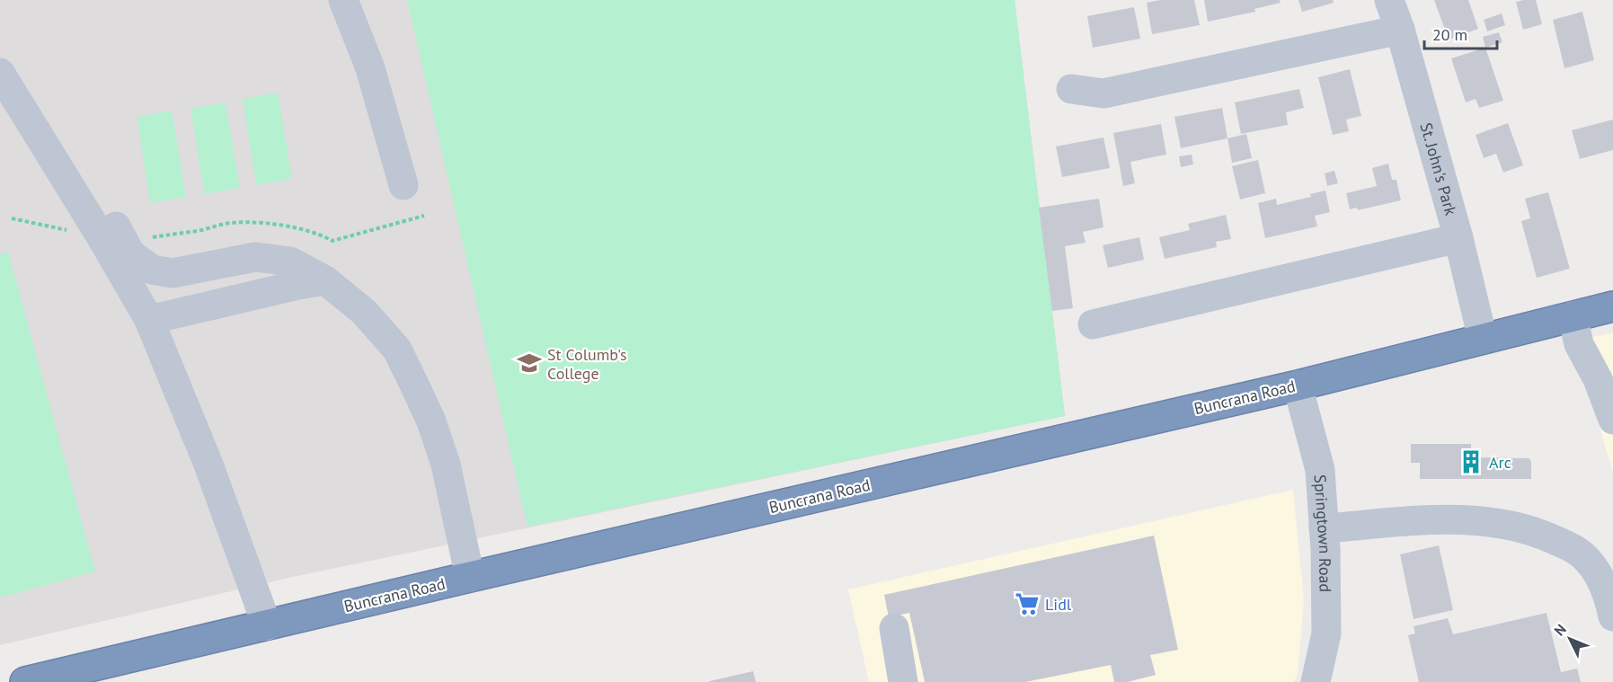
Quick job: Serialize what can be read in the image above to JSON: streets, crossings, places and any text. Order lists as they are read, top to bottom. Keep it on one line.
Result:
{"streets":{"highway":["Buncrana Road"],"street":["St. John's Park","Springtown Road"]},"crossings":[["St. John's Park","Buncrana Road"],["Buncrana Road","Springtown Road"]],"places":{"school or university":["St Columb's College"],"building":["Arc"],"supermarket":["Lidl"]},"scale_bar":"20 m","north":"top left"}
